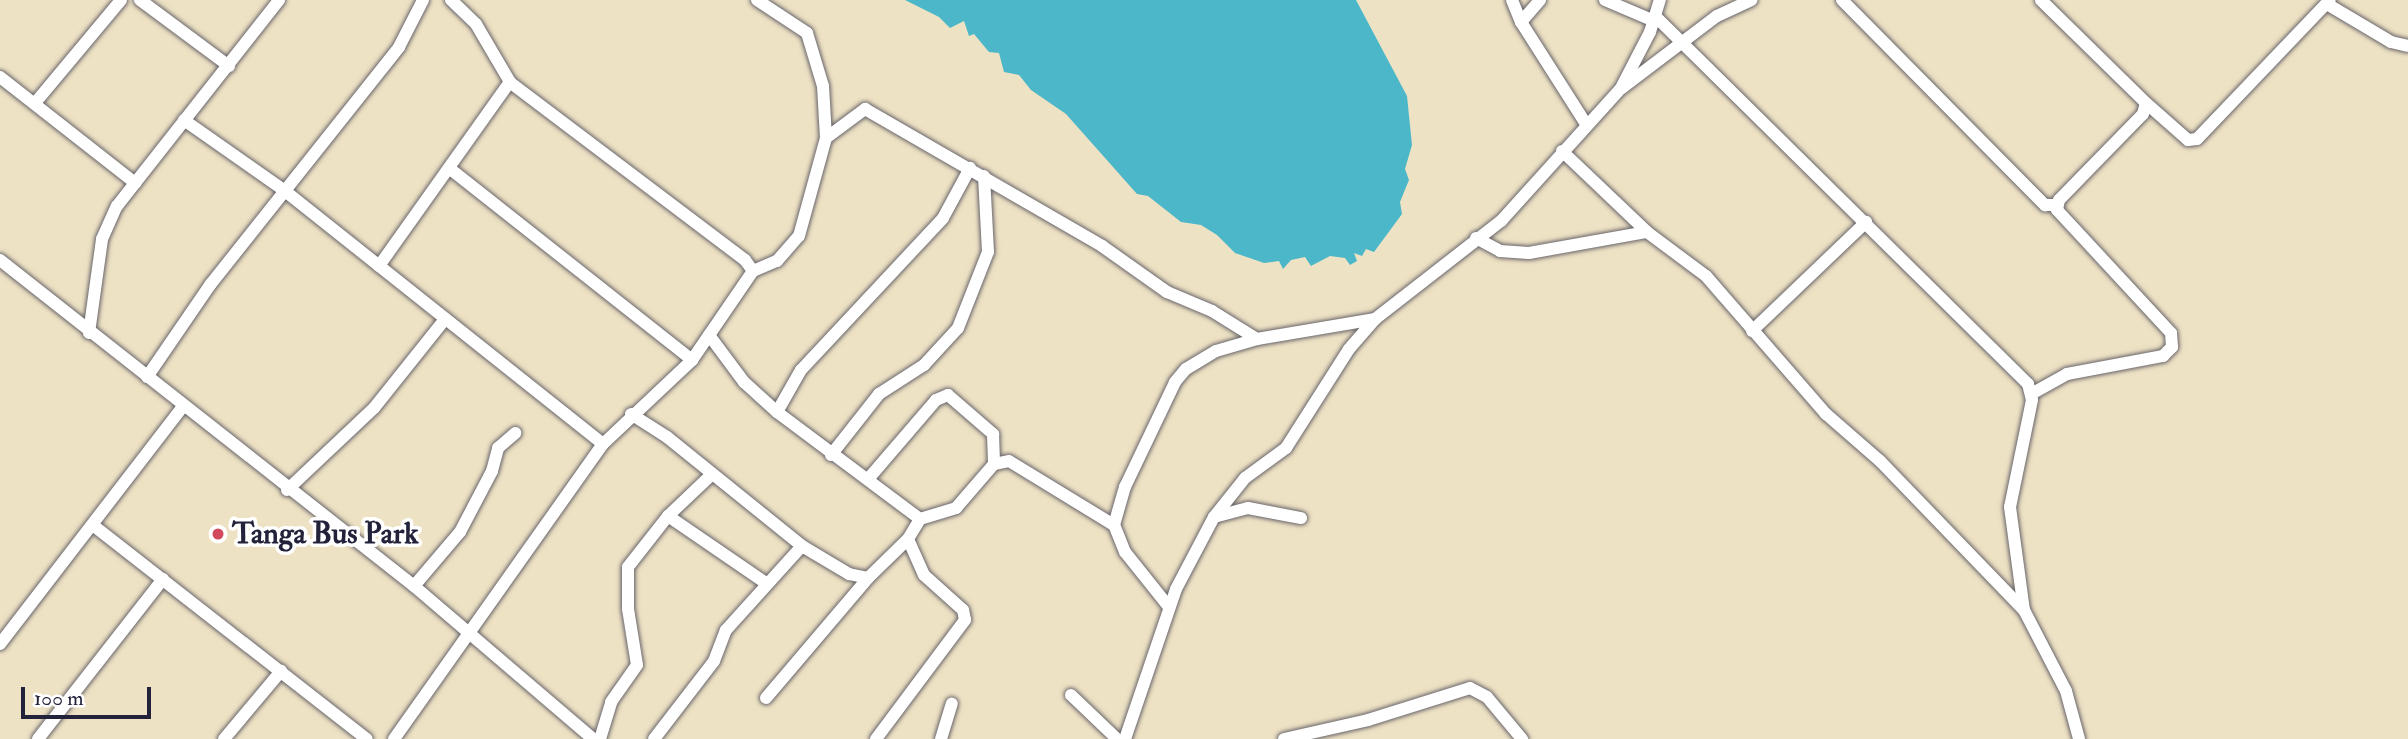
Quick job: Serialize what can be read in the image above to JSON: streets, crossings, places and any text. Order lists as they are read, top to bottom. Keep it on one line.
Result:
{"places":["Tanga Bus Park"],"scale_bar":"100 m"}
